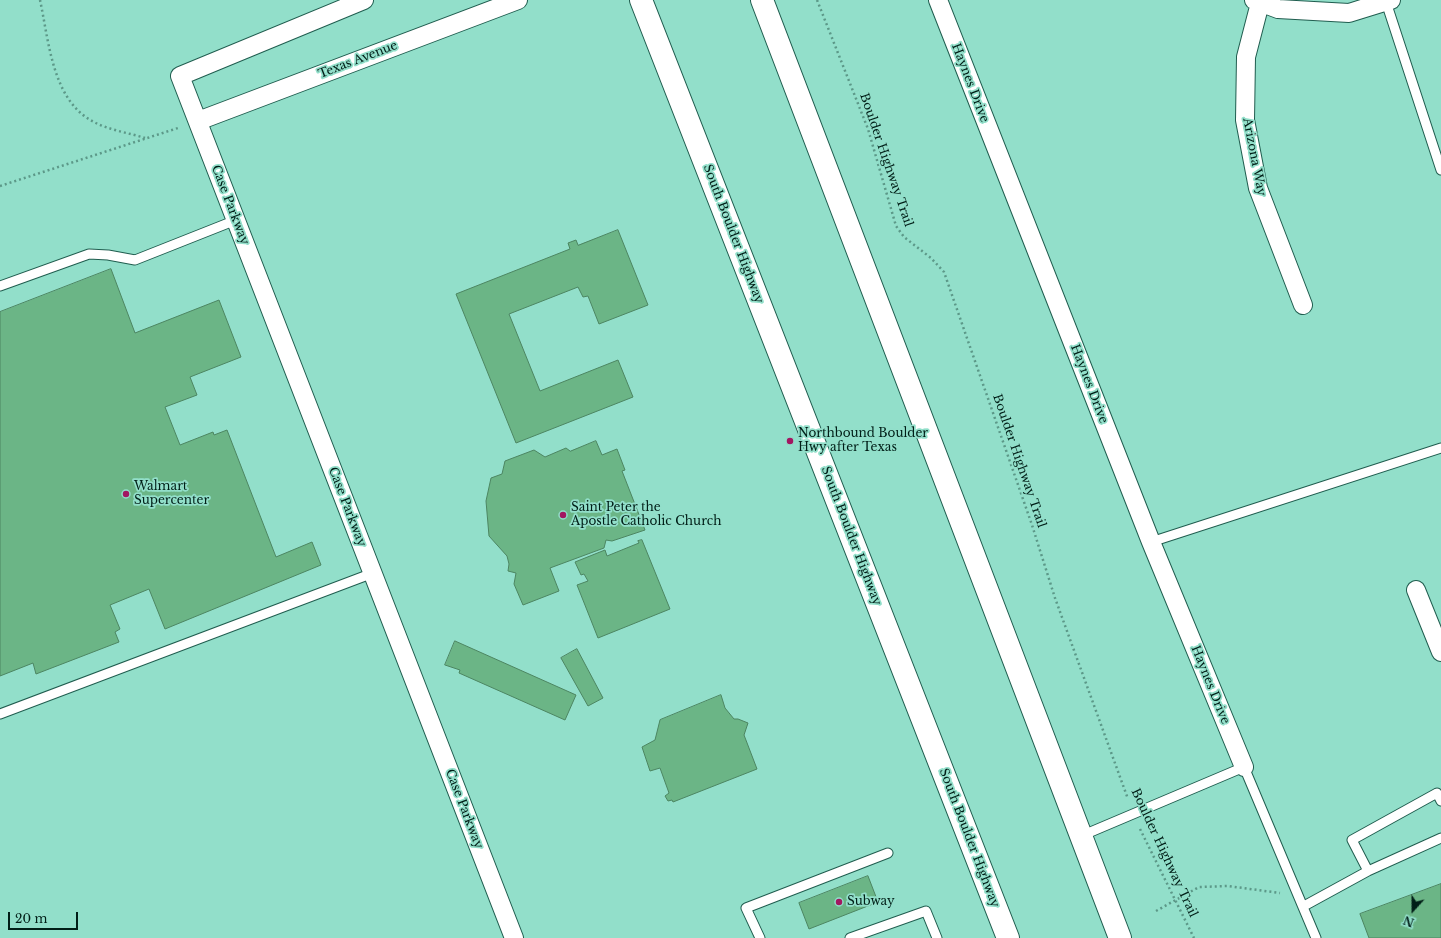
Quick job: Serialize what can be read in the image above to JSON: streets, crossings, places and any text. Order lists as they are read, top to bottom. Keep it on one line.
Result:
{"streets":{"main road":["South Boulder Highway"],"street":["Texas Avenue","Haynes Drive","Arizona Way","Case Parkway"],"path":["Boulder Highway Trail"]},"crossings":[["Texas Avenue","Case Parkway"]],"places":["Northbound Boulder Hwy after Texas","Walmart Supercenter","Saint Peter the Apostle Catholic Church","Subway"],"scale_bar":"20 m","north":"bottom"}
